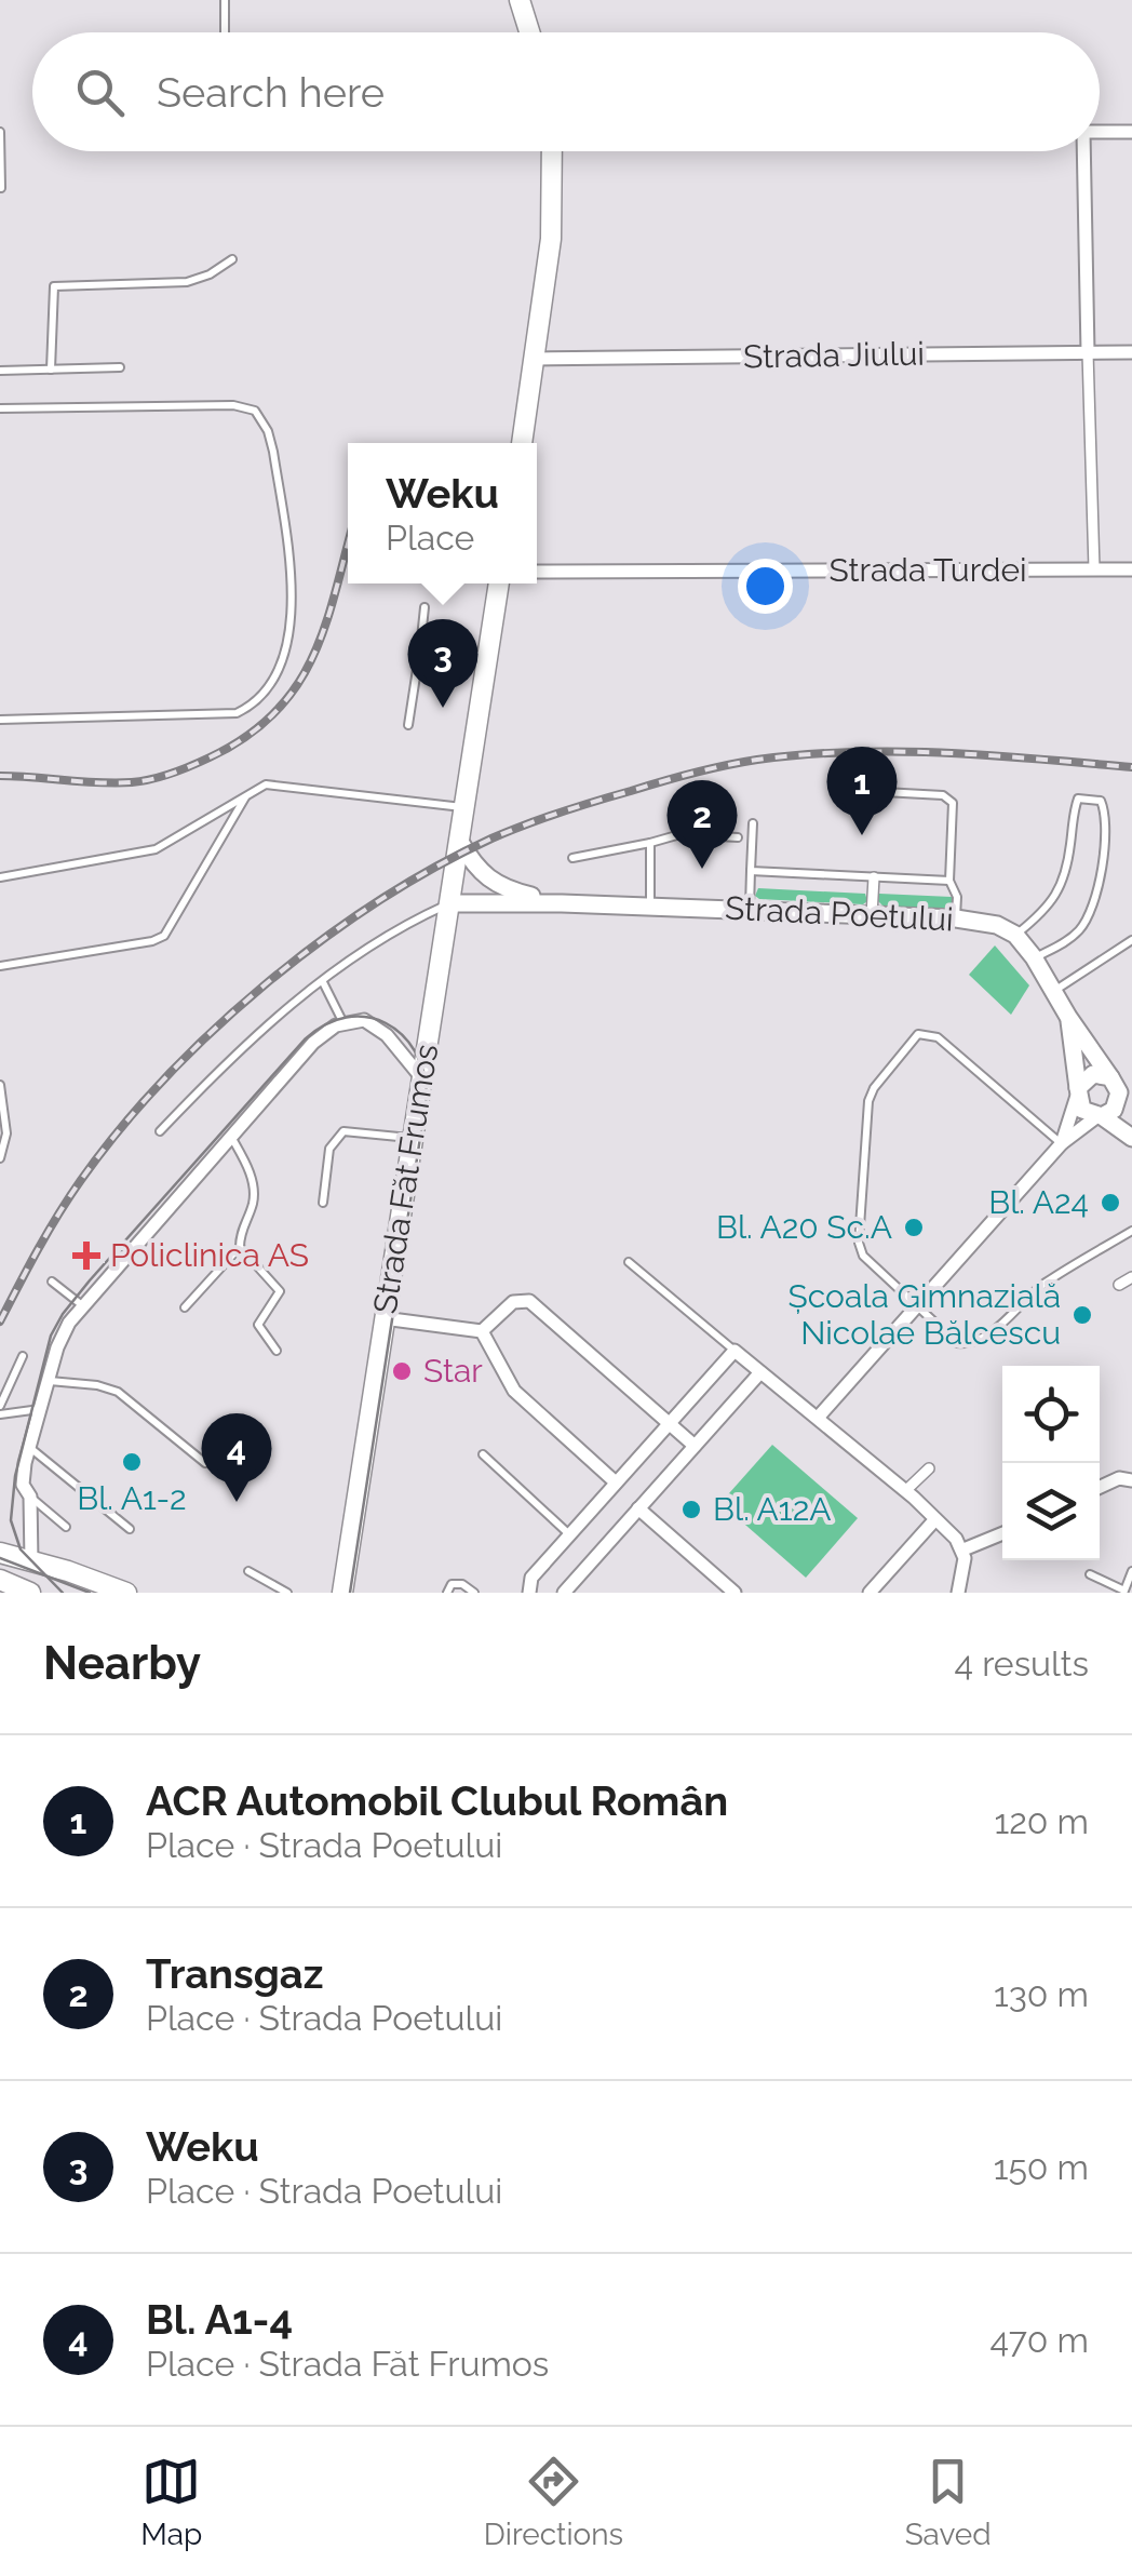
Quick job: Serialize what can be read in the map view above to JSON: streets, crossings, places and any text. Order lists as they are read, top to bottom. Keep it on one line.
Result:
{"streets":{"main road":["Strada Făt Frumos"],"street":["Strada Jiului","Strada Turdei","Strada Poetului"]},"crossings":[["Strada Poetului","Strada Făt Frumos"]],"places":{"other":["Bl. A24","Bl. A20 Sc.A","Școala Gimnazială Nicolae Bălcescu","Star","Bl. A1-2","Bl. A12A"],"health":["Policlinica AS"]},"page":{"search":"Search here","popup":["Weku","Place"],"pins":["3","1","2","4"],"heading":["Nearby","4 results"],"list":[{"mark":"1","name":"ACR Automobil Clubul Român","note":"Place · Strada Poetului","value":"120 m"},{"mark":"2","name":"Transgaz","note":"Place · Strada Poetului","value":"130 m"},{"mark":"3","name":"Weku","note":"Place · Strada Poetului","value":"150 m"},{"mark":"4","name":"Bl. A1-4","note":"Place · Strada Făt Frumos","value":"470 m"}],"nav":["Map","Directions","Saved"]}}
